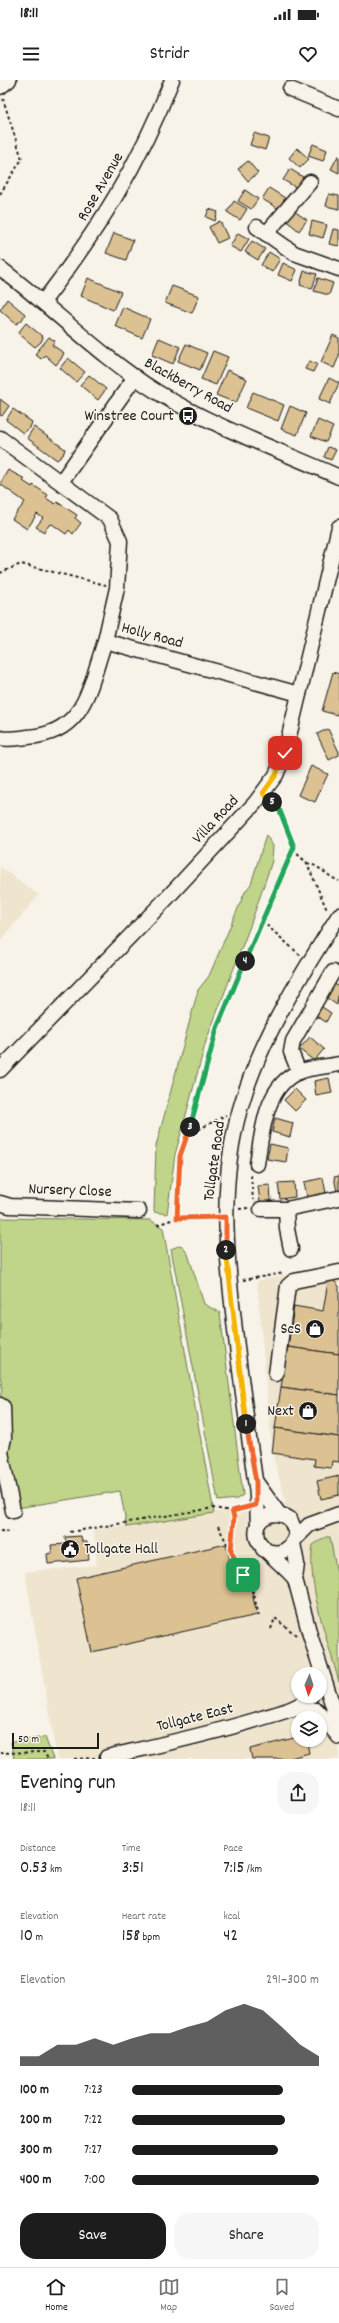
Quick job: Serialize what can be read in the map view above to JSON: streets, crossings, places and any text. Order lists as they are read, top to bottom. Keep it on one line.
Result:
{"streets":{"street":["Rose Avenue","Blackberry Road","Holly Road","Villa Road","Tollgate Road","Nursery Close","Tollgate East"]},"crossings":[["Rose Avenue","Blackberry Road"],["Holly Road","Villa Road"]],"places":{"bus stop":["Winstree Court"],"shop":["ScS","Next"],"public building":["Tollgate Hall"]},"scale_bar":"50 m","north":"bottom","page":{"status":"18:11","header":"Stridr","pins":["5","4","3","2","1"],"scale":"50 m","heading":["Evening run","18:11"],"stats":[["Distance","0.53 km"],["Time","3:51"],["Pace","7:15 /km"],["Elevation","10 m"],["Heart rate","158 bpm"],["kcal","42"]],"chart":["Elevation","291–300 m"],"list":[{"name":"100 m","note":"7:23"},{"name":"200 m","note":"7:22"},{"name":"300 m","note":"7:27"},{"name":"400 m","note":"7:00"}],"buttons":["Save","Share"],"tabs":["Home","Map","Saved"]}}
